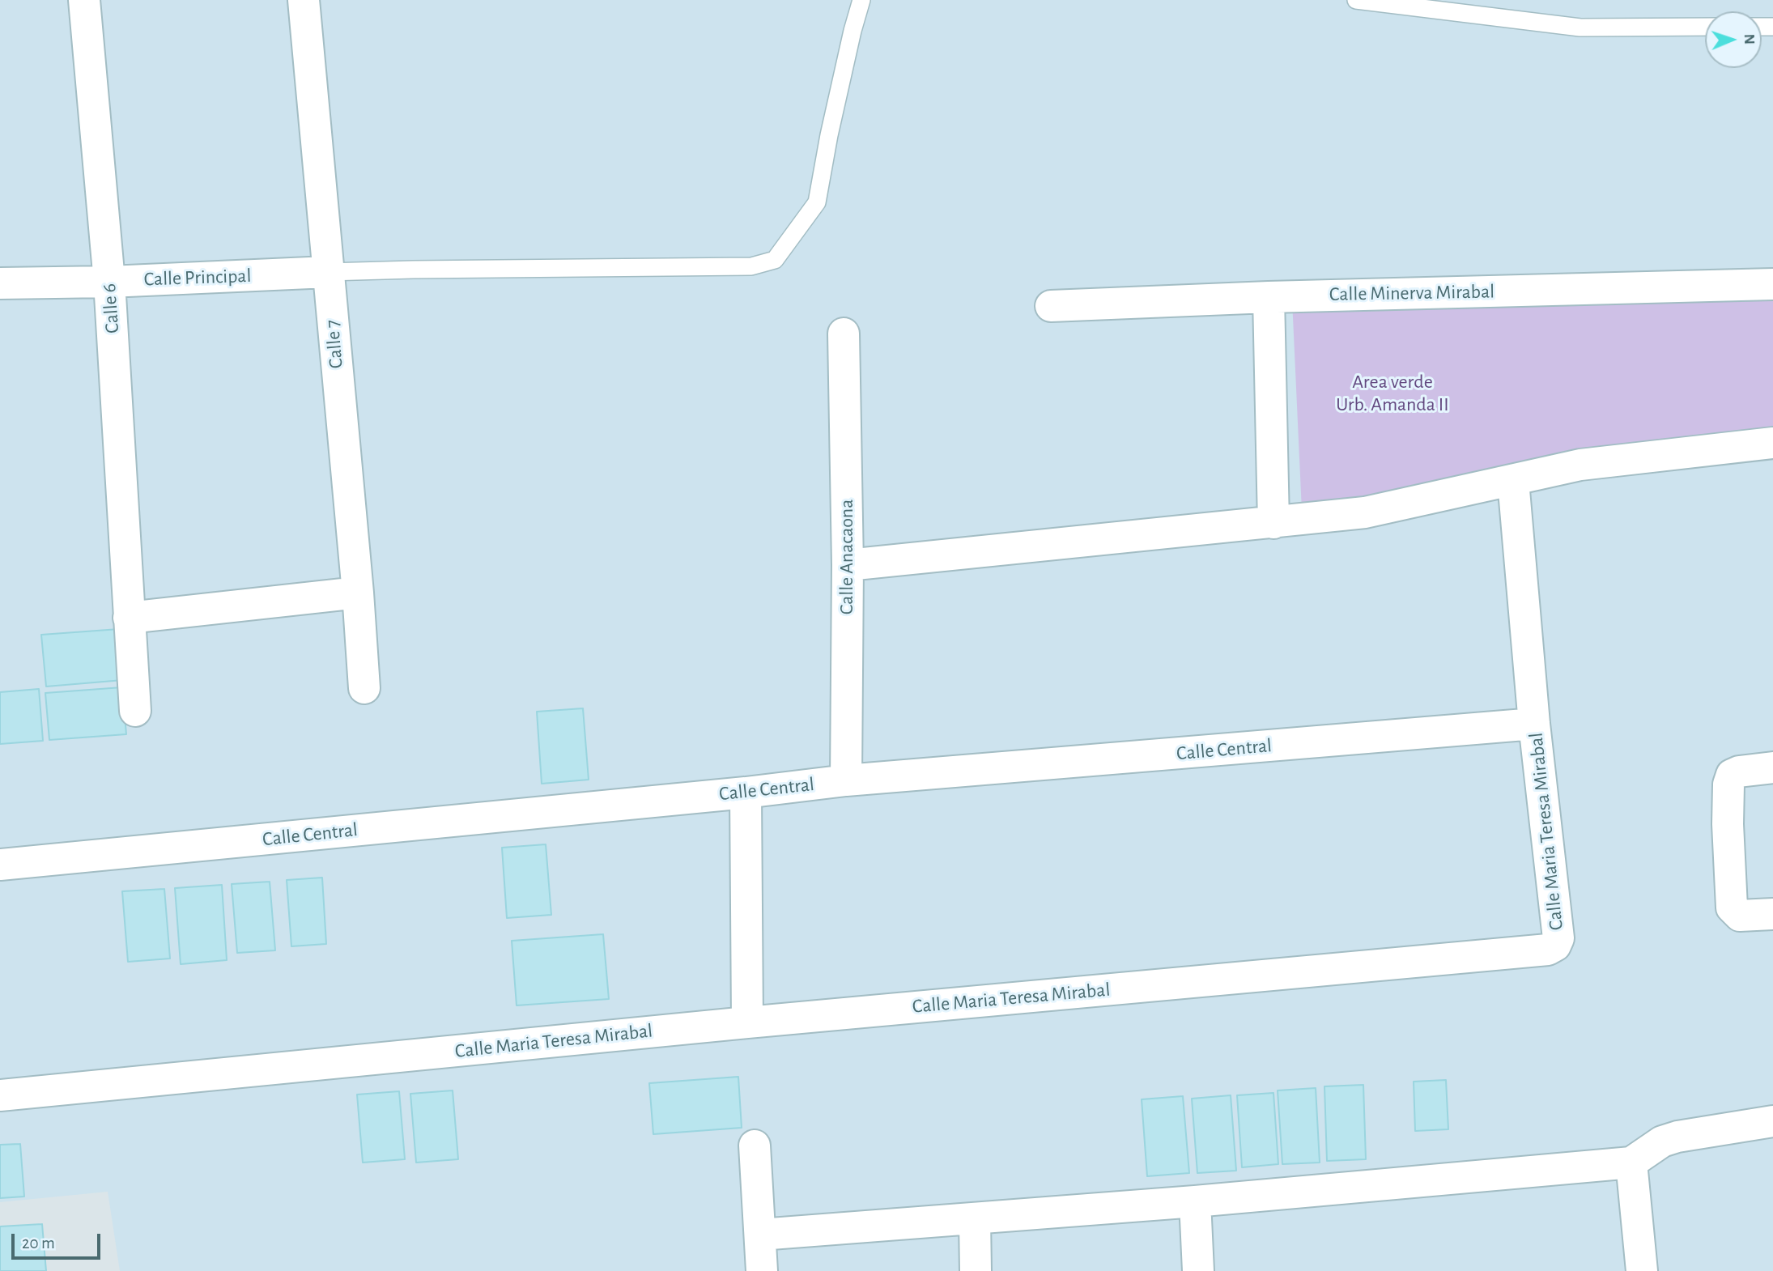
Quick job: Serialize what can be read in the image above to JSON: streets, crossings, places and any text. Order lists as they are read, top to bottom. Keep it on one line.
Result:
{"streets":{"street":["Calle Principal","Calle Minerva Mirabal","Calle 6","Calle 7","Calle Anacaona","Calle Central","Calle Maria Teresa Mirabal"]},"crossings":[["Calle Principal","Calle 6"],["Calle Principal","Calle 7"],["Calle Anacaona","Calle Central"],["Calle Central","Calle Maria Teresa Mirabal"]],"parks":["Area verde Urb. Amanda II"],"scale_bar":"20 m","north":"right"}
